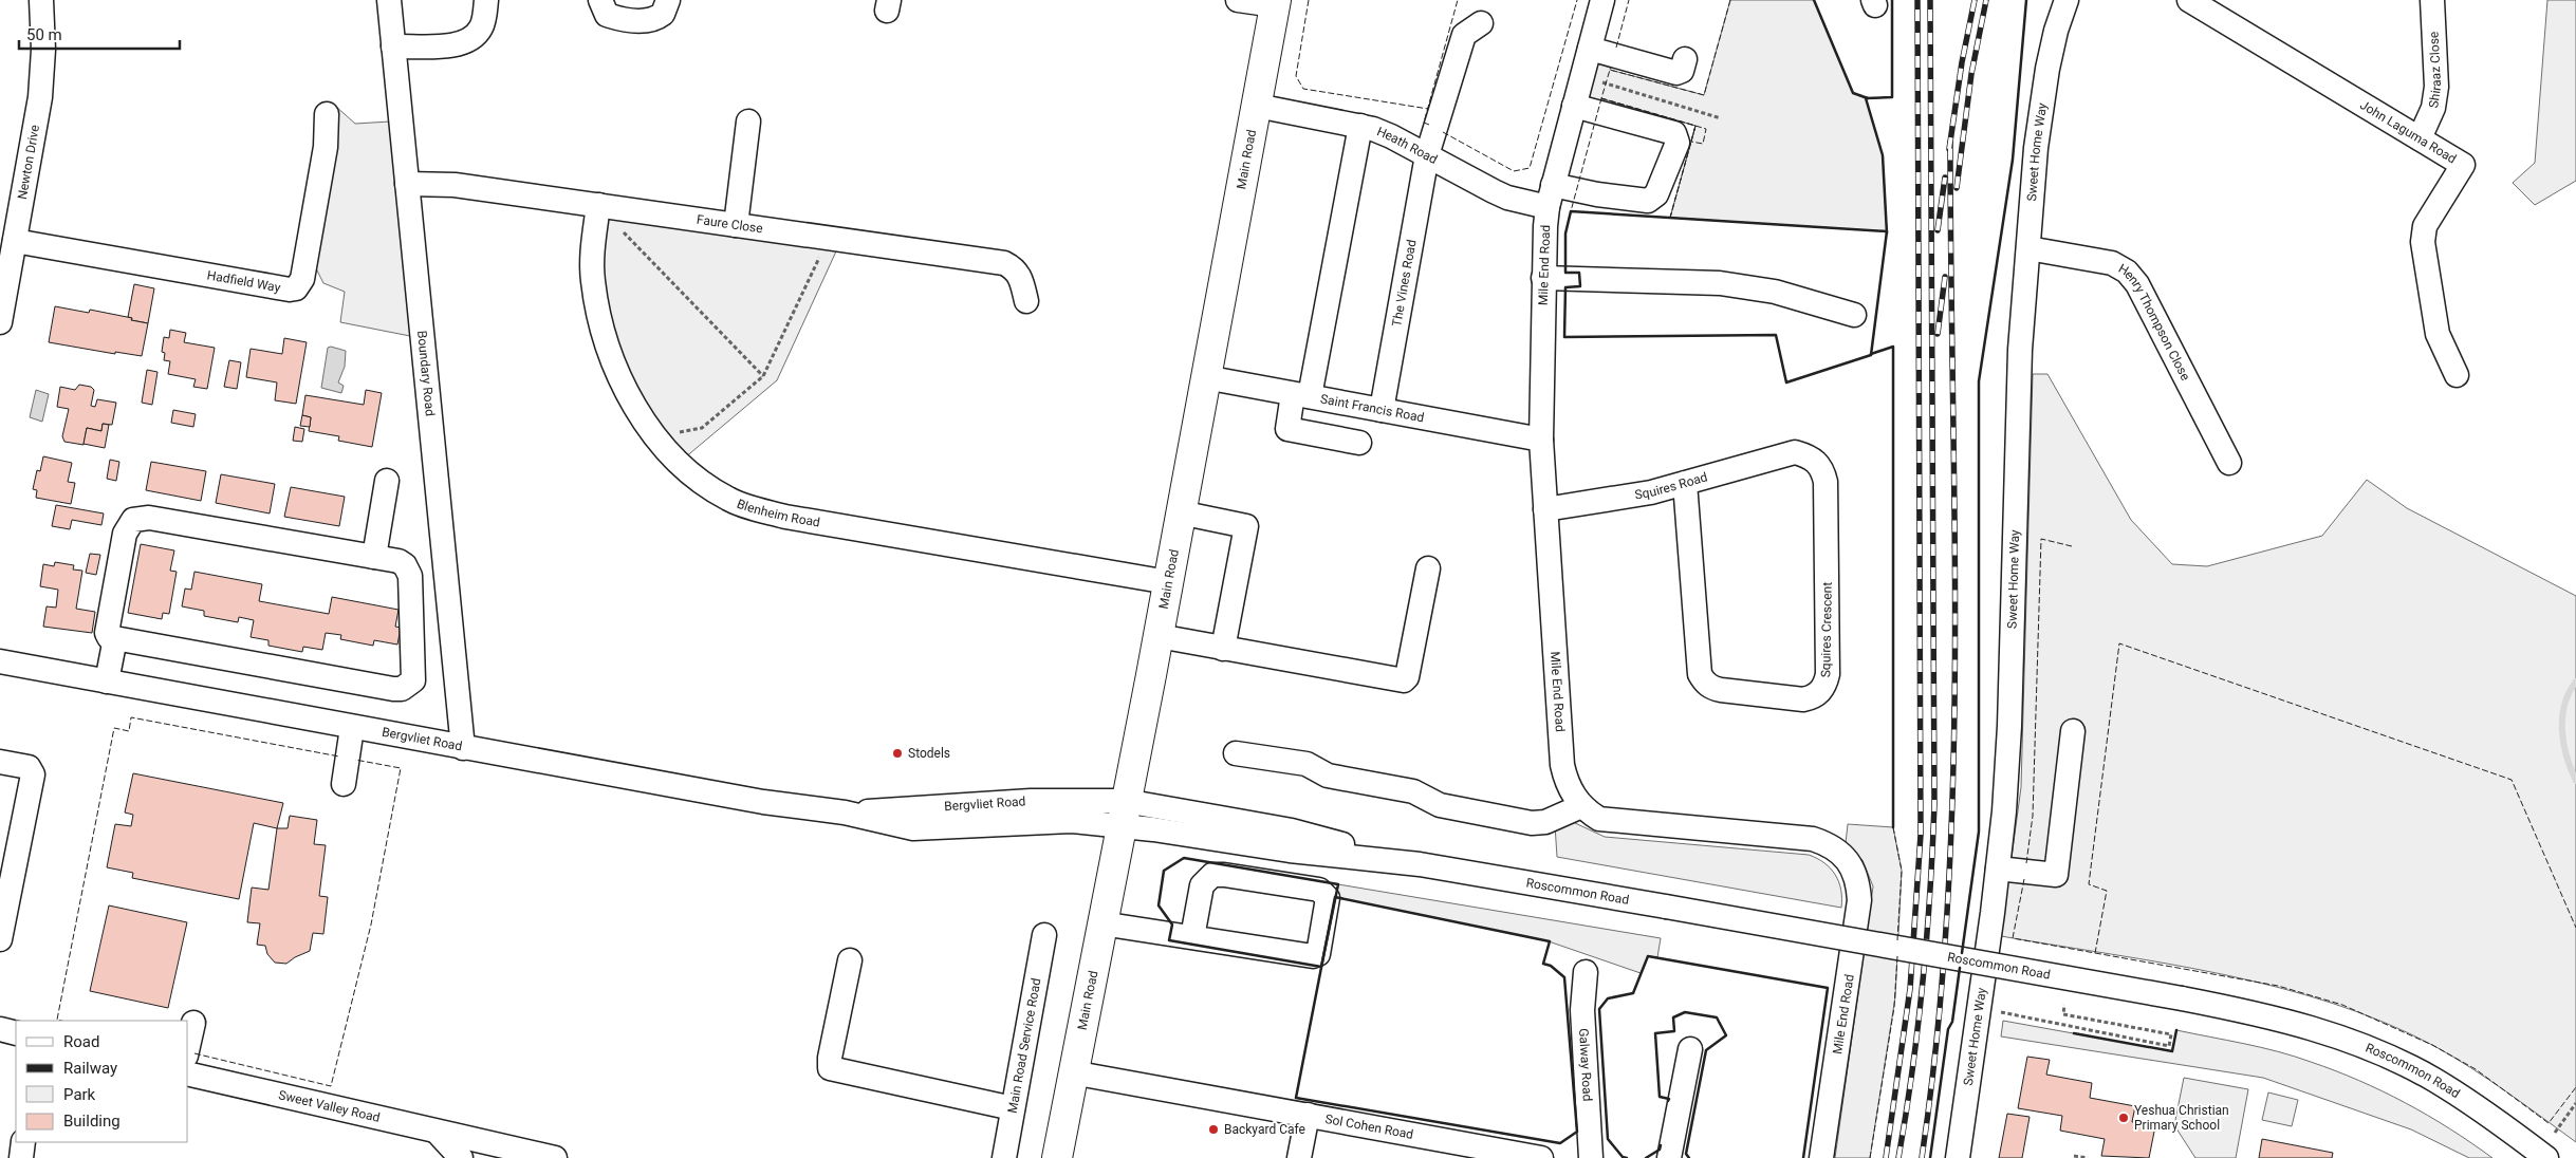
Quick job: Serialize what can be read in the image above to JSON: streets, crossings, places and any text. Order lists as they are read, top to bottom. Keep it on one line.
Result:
{"streets":{"main road":["Main Road"],"street":["Shiraaz Close","John Laguma Road","Heath Road","Sweet Home Way","Newton Drive","Faure Close","Mile End Road","Hadfield Way","The Vines Road","Henry Thompson Close","Boundary Road","Saint Francis Road","Squires Road","Blenheim Road","Squires Crescent","Bergvliet Road","Roscommon Road","Main Road Service Road","Galway Road","Sweet Valley Road","Sol Cohen Road"]},"crossings":[["Shiraaz Close","John Laguma Road"],["Heath Road","Main Road"],["Heath Road","Mile End Road"],["Heath Road","The Vines Road"],["Sweet Home Way","Henry Thompson Close"],["Main Road","Saint Francis Road"],["Main Road","Blenheim Road"],["Main Road","Bergvliet Road"],["Main Road","Roscommon Road"],["Main Road","Sol Cohen Road"],["Newton Drive","Hadfield Way"],["Faure Close","Boundary Road"],["Faure Close","Blenheim Road"],["Mile End Road","Saint Francis Road"],["Mile End Road","Squires Road"],["The Vines Road","Saint Francis Road"],["Boundary Road","Bergvliet Road"],["Squires Road","Squires Crescent"],["Bergvliet Road","Roscommon Road"]],"places":["Stodels","Yeshua Christian Primary School","Backyard Cafe"],"legend":["Road","Railway","Park","Building"],"scale_bar":"50 m"}
